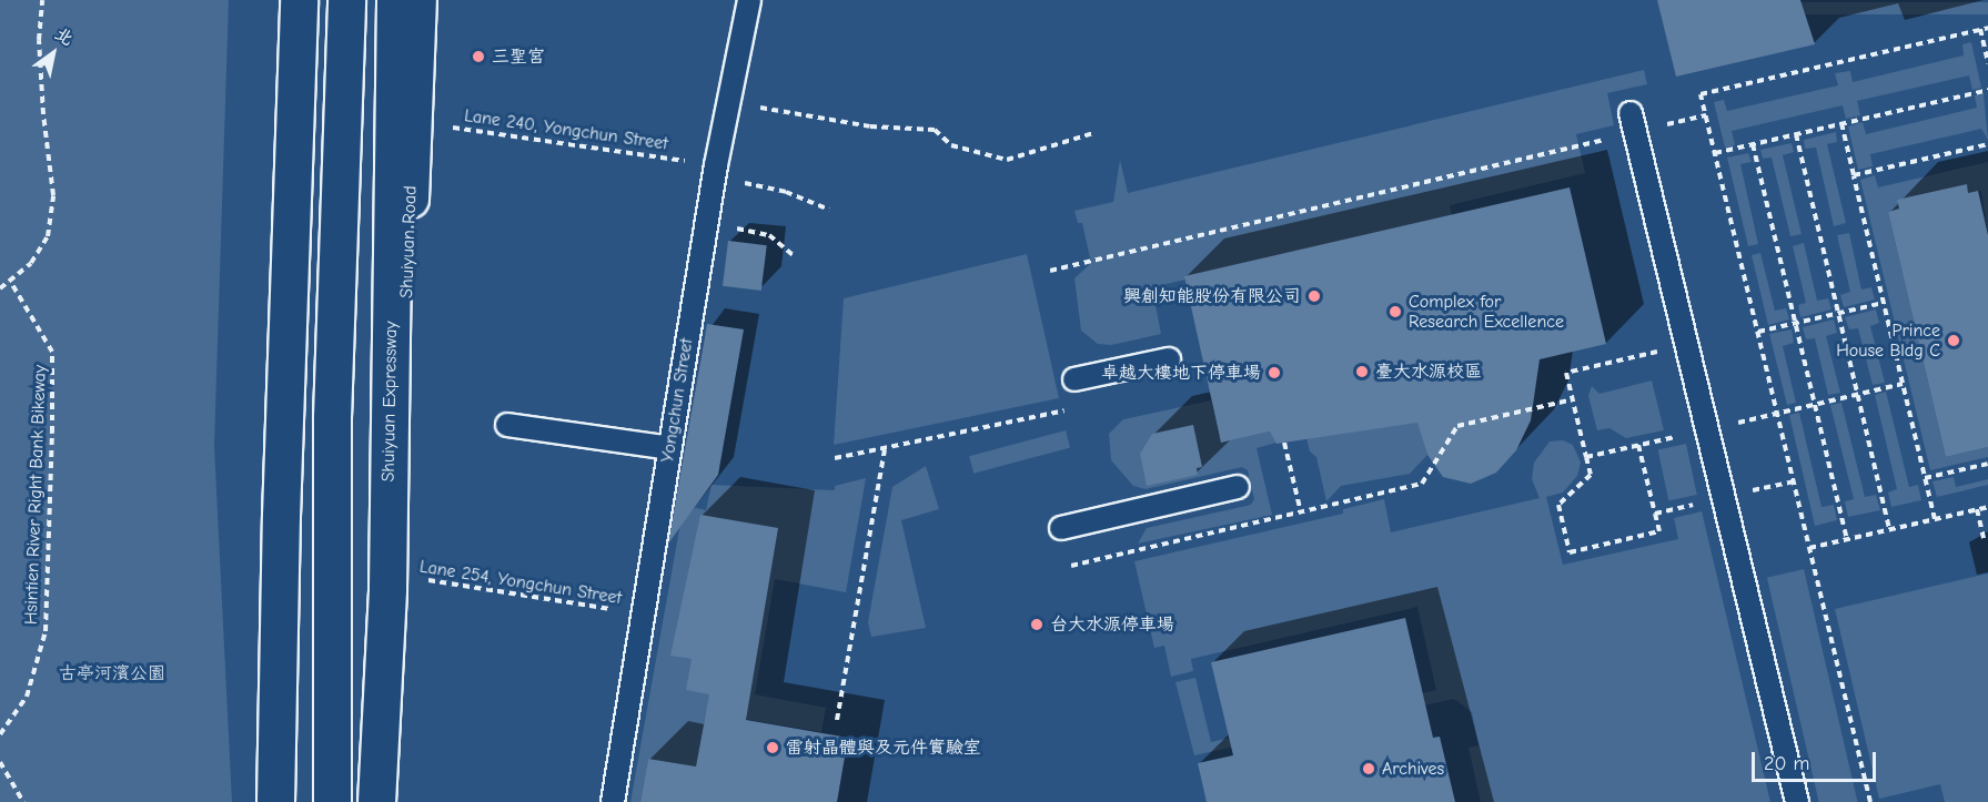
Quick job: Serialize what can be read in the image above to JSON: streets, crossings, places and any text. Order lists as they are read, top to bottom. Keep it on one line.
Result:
{"streets":{"main road":["Shuiyuan Road","Shuiyuan Expressway"],"lane":["Yongchun Street"],"path":["Lane 240, Yongchun Street","Hsintien River Right Bank Bikeway","Lane 254, Yongchun Street"]},"crossings":[["Lane 240, Yongchun Street","Shuiyuan Road"],["Lane 240, Yongchun Street","Yongchun Street"],["Shuiyuan Road","Lane 254, Yongchun Street"],["Yongchun Street","Lane 254, Yongchun Street"]],"parks":["古亭河濱公園"],"places":["三聖宮","興創知能股份有限公司","Complex for Research Excellence","Prince House Bldg C","臺大水源校區","卓越大樓地下停車場","台大水源停車場","雷射晶體與及元件實驗室","Archives"],"scale_bar":"20 m","north":"top right"}
